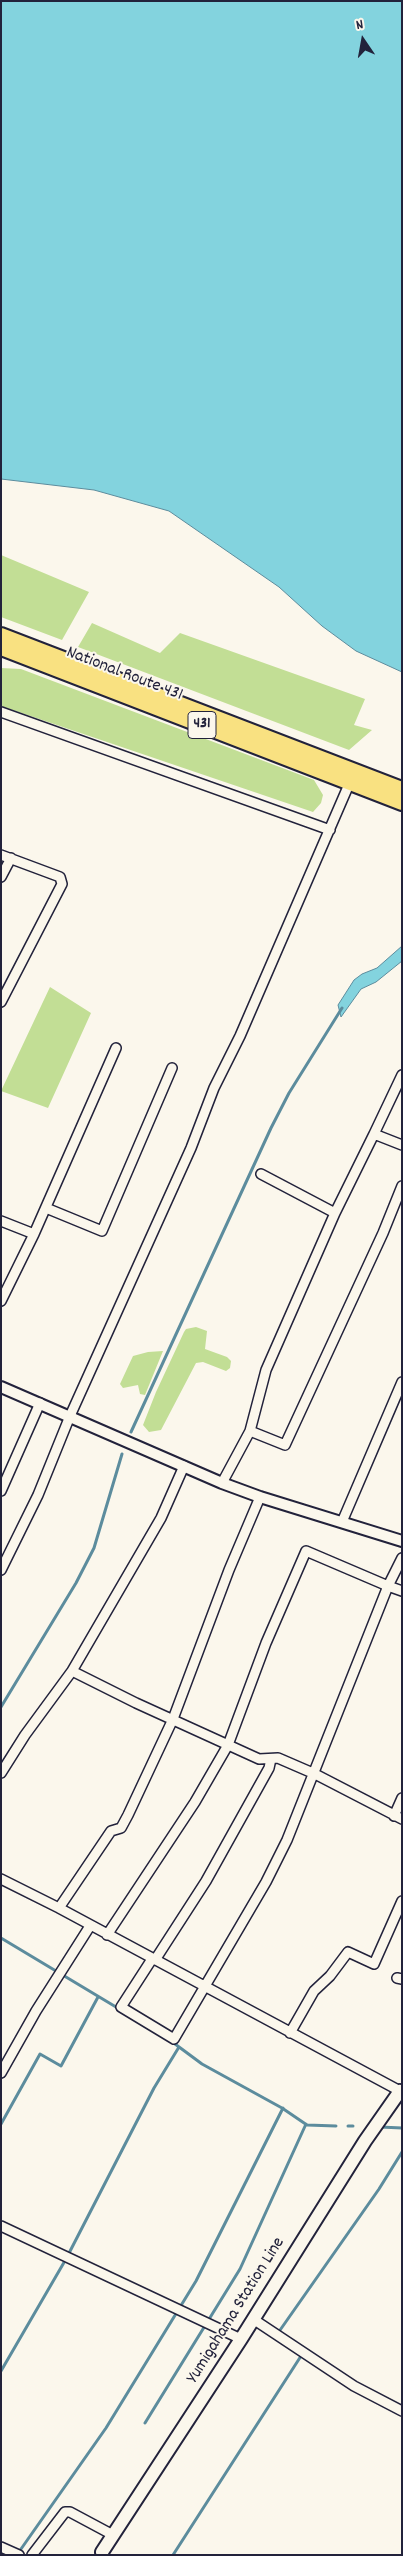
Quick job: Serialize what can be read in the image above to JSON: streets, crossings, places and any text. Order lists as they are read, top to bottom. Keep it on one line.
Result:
{"streets":{"highway":["National Route 431","431"],"main road":["Yumigahama Station Line"]},"north":"top"}
